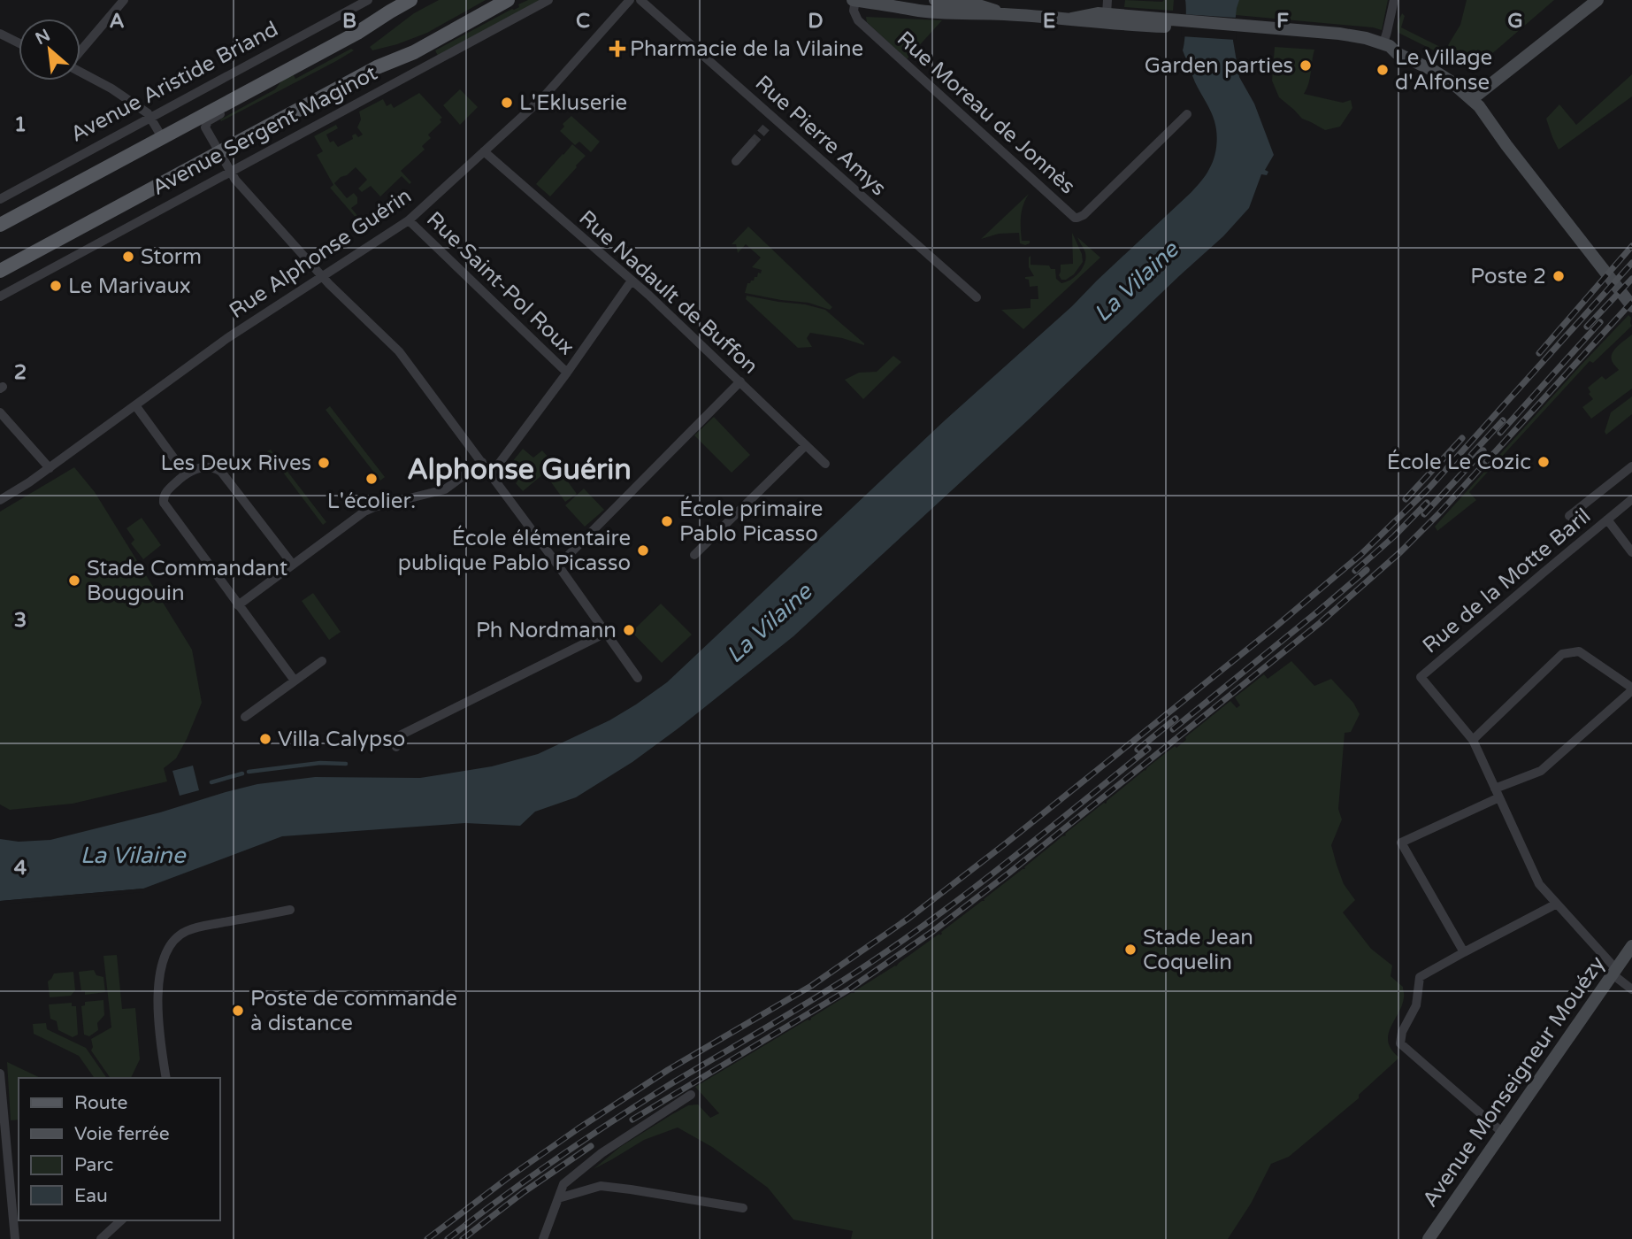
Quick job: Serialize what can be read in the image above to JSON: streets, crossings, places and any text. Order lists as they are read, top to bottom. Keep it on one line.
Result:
{"streets":{"main road":["Avenue Aristide Briand","Avenue Sergent Maginot","Avenue Monseigneur Mouézy"],"street":["Rue Moreau de Jonnès","Rue Pierre Amys","Rue Alphonse Guérin","Rue Saint-Pol Roux","Rue Nadault de Buffon","Rue de la Motte Baril"]},"crossings":[["Avenue Aristide Briand","Avenue Sergent Maginot"],["Rue Alphonse Guérin","Rue Saint-Pol Roux"],["Rue Alphonse Guérin","Rue Nadault de Buffon"],["Rue de la Motte Baril","Avenue Monseigneur Mouézy"]],"districts":["Alphonse Guérin"],"water":["La Vilaine"],"places":{"health":["Pharmacie de la Vilaine"],"other":["Garden parties","Le Village d'Alfonse","L'Ekluserie","Storm","Poste 2","Le Marivaux","École Le Cozic","Les Deux Rives","L'écolier.","École primaire Pablo Picasso","École élémentaire publique Pablo Picasso","Stade Commandant Bougouin","Ph Nordmann","Villa Calypso","Stade Jean Coquelin","Poste de commande à distance"]},"legend":["Route","Voie ferrée","Parc","Eau"],"north":"top left","grid":{"columns":["A","B","C","D","E","F","G"],"rows":["1","2","3","4"]}}
